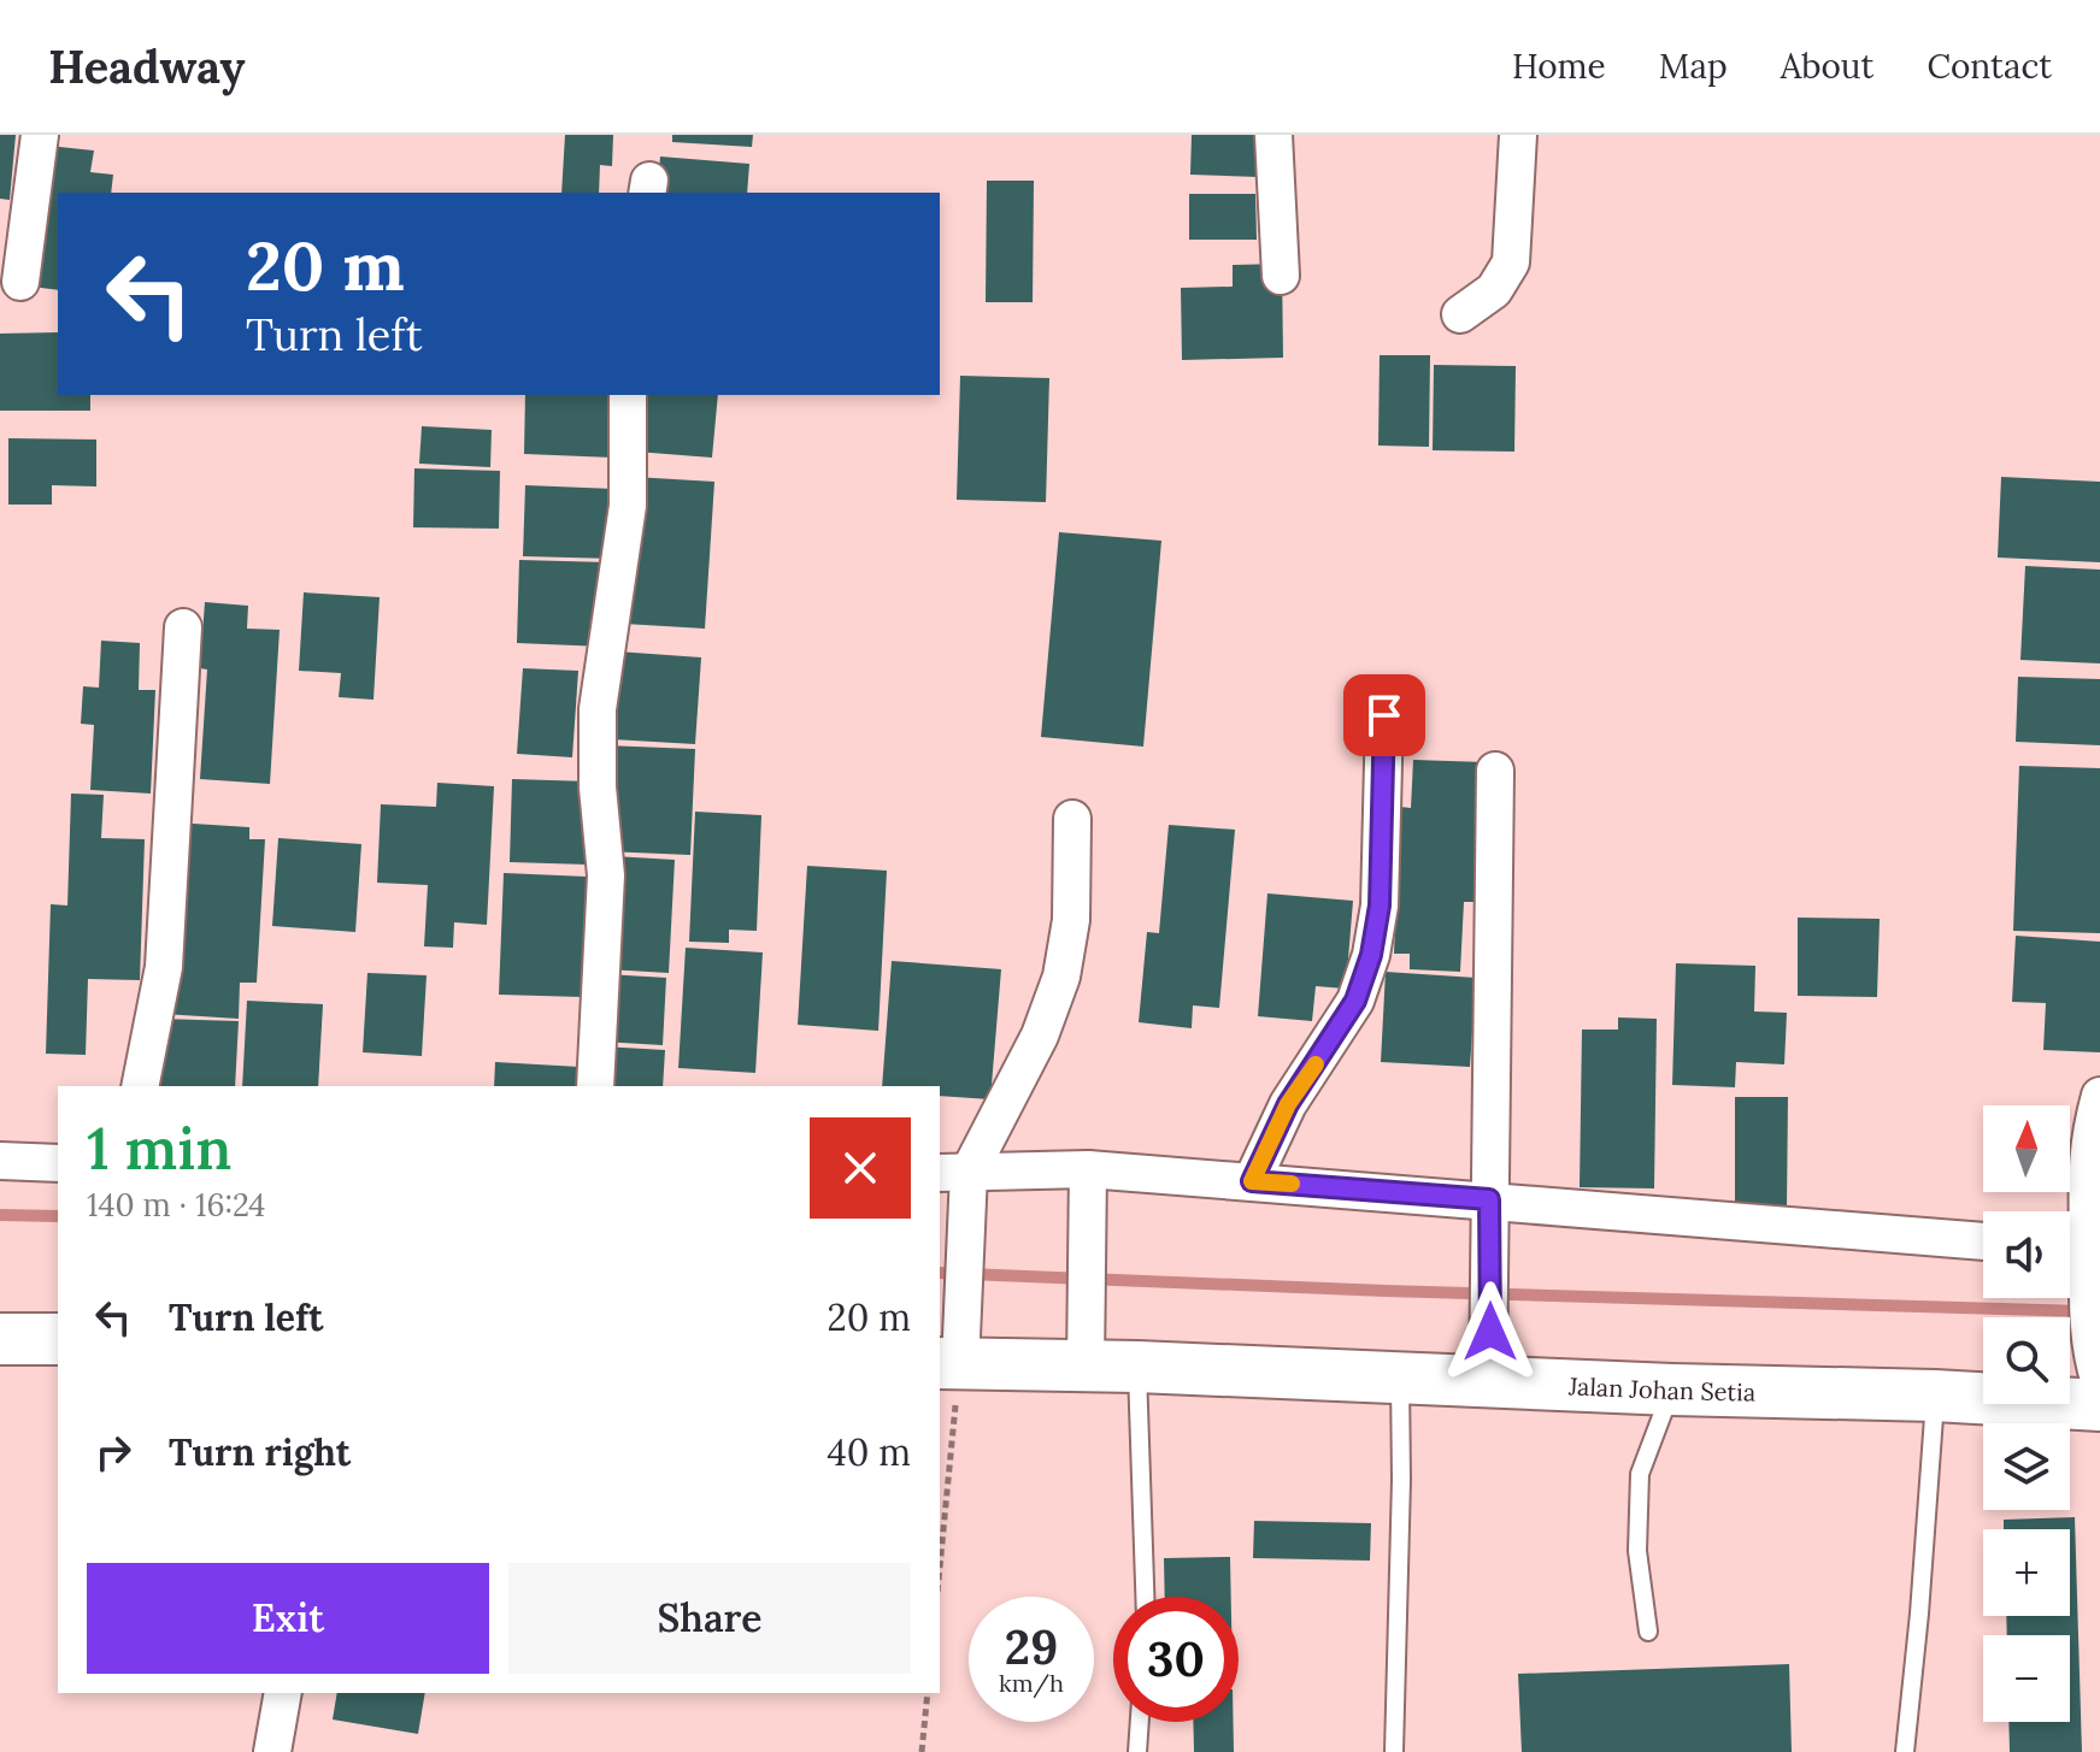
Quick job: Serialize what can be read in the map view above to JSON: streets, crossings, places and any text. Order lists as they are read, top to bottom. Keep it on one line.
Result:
{"streets":{"main road":["Jalan Johan Setia"]},"north":"top","page":{"header":"Headway","nav":["Home","Map","About","Contact"],"turn":["20 m","Turn left"],"heading":["1 min","140 m · 16:24"],"map_buttons":["+","−"],"list":[{"name":"Turn left","value":"20 m"},{"name":"Turn right","value":"40 m"}],"buttons":["Exit","Share"],"speed":"29 km/h","limit":"30"}}
